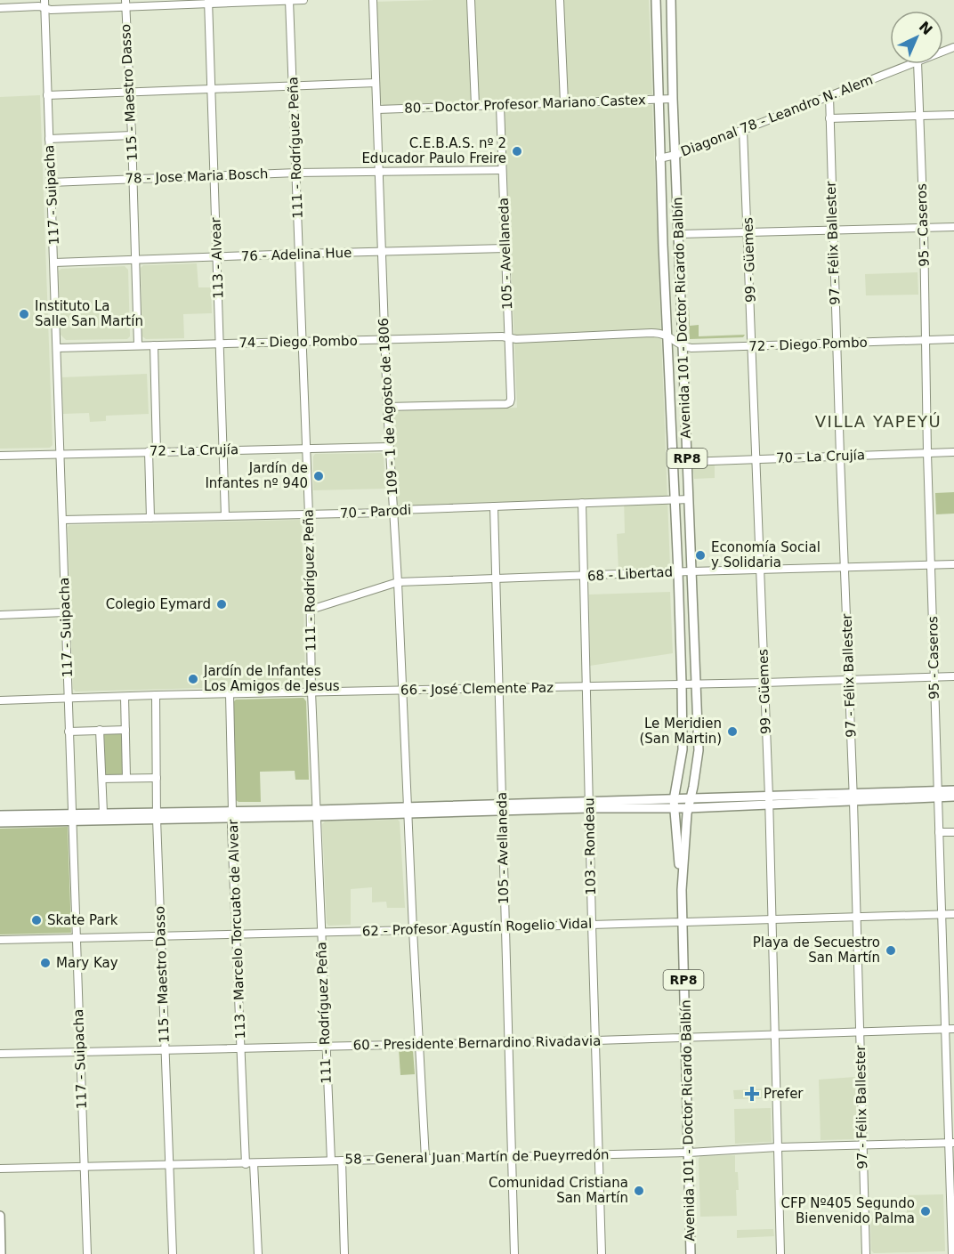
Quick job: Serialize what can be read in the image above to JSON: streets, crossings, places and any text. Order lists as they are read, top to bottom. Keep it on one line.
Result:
{"streets":{"main road":["Avenida 101 - Doctor Ricardo Balbín","RP8"],"street":["115 - Maestro Dasso","80 - Doctor Profesor Mariano Castex","Diagonal 78 - Leandro N. Alem","111 - Rodríguez Peña","78 - Jose Maria Bosch","117 - Suipacha","95 - Caseros","97 - Félix Ballester","105 - Avellaneda","76 - Adelina Hue","113 - Alvear","99 - Güemes","74 - Diego Pombo","72 - Diego Pombo","109 - 1 de Agosto de 1806","72 - La Crujía","70 - La Crujía","70 - Parodi","68 - Libertad","66 - José Clemente Paz","103 - Rondeau","62 - Profesor Agustín Rogelio Vidal","113 - Marcelo Torcuato de Alvear","60 - Presidente Bernardino Rivadavia","58 - General Juan Martín de Pueyrredón"]},"crossings":[["115 - Maestro Dasso","78 - Jose Maria Bosch"],["115 - Maestro Dasso","76 - Adelina Hue"],["115 - Maestro Dasso","74 - Diego Pombo"],["115 - Maestro Dasso","66 - José Clemente Paz"],["115 - Maestro Dasso","62 - Profesor Agustín Rogelio Vidal"],["115 - Maestro Dasso","60 - Presidente Bernardino Rivadavia"],["115 - Maestro Dasso","58 - General Juan Martín de Pueyrredón"],["80 - Doctor Profesor Mariano Castex","105 - Avellaneda"],["80 - Doctor Profesor Mariano Castex","Avenida 101 - Doctor Ricardo Balbín"],["80 - Doctor Profesor Mariano Castex","109 - 1 de Agosto de 1806"],["Diagonal 78 - Leandro N. Alem","97 - Félix Ballester"],["Diagonal 78 - Leandro N. Alem","99 - Güemes"],["Diagonal 78 - Leandro N. Alem","Avenida 101 - Doctor Ricardo Balbín"],["111 - Rodríguez Peña","78 - Jose Maria Bosch"],["111 - Rodríguez Peña","76 - Adelina Hue"],["111 - Rodríguez Peña","74 - Diego Pombo"],["111 - Rodríguez Peña","72 - La Crujía"],["111 - Rodríguez Peña","70 - Parodi"],["111 - Rodríguez Peña","68 - Libertad"],["111 - Rodríguez Peña","66 - José Clemente Paz"],["111 - Rodríguez Peña","62 - Profesor Agustín Rogelio Vidal"],["111 - Rodríguez Peña","60 - Presidente Bernardino Rivadavia"],["111 - Rodríguez Peña","58 - General Juan Martín de Pueyrredón"],["78 - Jose Maria Bosch","117 - Suipacha"],["78 - Jose Maria Bosch","105 - Avellaneda"],["78 - Jose Maria Bosch","113 - Alvear"],["78 - Jose Maria Bosch","109 - 1 de Agosto de 1806"],["117 - Suipacha","76 - Adelina Hue"],["117 - Suipacha","74 - Diego Pombo"],["117 - Suipacha","72 - La Crujía"],["117 - Suipacha","70 - Parodi"],["117 - Suipacha","66 - José Clemente Paz"],["117 - Suipacha","62 - Profesor Agustín Rogelio Vidal"],["117 - Suipacha","60 - Presidente Bernardino Rivadavia"],["117 - Suipacha","58 - General Juan Martín de Pueyrredón"],["95 - Caseros","72 - Diego Pombo"],["95 - Caseros","70 - La Crujía"],["95 - Caseros","68 - Libertad"],["95 - Caseros","66 - José Clemente Paz"],["95 - Caseros","62 - Profesor Agustín Rogelio Vidal"],["95 - Caseros","60 - Presidente Bernardino Rivadavia"],["95 - Caseros","58 - General Juan Martín de Pueyrredón"],["97 - Félix Ballester","72 - Diego Pombo"],["97 - Félix Ballester","70 - La Crujía"],["97 - Félix Ballester","68 - Libertad"],["97 - Félix Ballester","66 - José Clemente Paz"],["97 - Félix Ballester","62 - Profesor Agustín Rogelio Vidal"],["97 - Félix Ballester","60 - Presidente Bernardino Rivadavia"],["97 - Félix Ballester","58 - General Juan Martín de Pueyrredón"],["105 - Avellaneda","76 - Adelina Hue"],["105 - Avellaneda","74 - Diego Pombo"],["105 - Avellaneda","109 - 1 de Agosto de 1806"],["105 - Avellaneda","70 - Parodi"],["105 - Avellaneda","68 - Libertad"],["105 - Avellaneda","66 - José Clemente Paz"],["105 - Avellaneda","62 - Profesor Agustín Rogelio Vidal"],["105 - Avellaneda","60 - Presidente Bernardino Rivadavia"],["105 - Avellaneda","58 - General Juan Martín de Pueyrredón"],["76 - Adelina Hue","113 - Alvear"],["76 - Adelina Hue","109 - 1 de Agosto de 1806"],["113 - Alvear","74 - Diego Pombo"],["113 - Alvear","72 - La Crujía"],["113 - Alvear","70 - Parodi"],["99 - Güemes","72 - Diego Pombo"],["99 - Güemes","70 - La Crujía"],["99 - Güemes","68 - Libertad"],["99 - Güemes","66 - José Clemente Paz"],["99 - Güemes","62 - Profesor Agustín Rogelio Vidal"],["99 - Güemes","60 - Presidente Bernardino Rivadavia"],["99 - Güemes","58 - General Juan Martín de Pueyrredón"],["Avenida 101 - Doctor Ricardo Balbín","74 - Diego Pombo"],["Avenida 101 - Doctor Ricardo Balbín","72 - Diego Pombo"],["Avenida 101 - Doctor Ricardo Balbín","70 - La Crujía"],["Avenida 101 - Doctor Ricardo Balbín","70 - Parodi"],["Avenida 101 - Doctor Ricardo Balbín","68 - Libertad"],["Avenida 101 - Doctor Ricardo Balbín","66 - José Clemente Paz"],["Avenida 101 - Doctor Ricardo Balbín","62 - Profesor Agustín Rogelio Vidal"],["Avenida 101 - Doctor Ricardo Balbín","60 - Presidente Bernardino Rivadavia"],["Avenida 101 - Doctor Ricardo Balbín","58 - General Juan Martín de Pueyrredón"],["74 - Diego Pombo","109 - 1 de Agosto de 1806"],["109 - 1 de Agosto de 1806","72 - La Crujía"],["109 - 1 de Agosto de 1806","70 - Parodi"],["109 - 1 de Agosto de 1806","68 - Libertad"],["109 - 1 de Agosto de 1806","66 - José Clemente Paz"],["109 - 1 de Agosto de 1806","62 - Profesor Agustín Rogelio Vidal"],["109 - 1 de Agosto de 1806","60 - Presidente Bernardino Rivadavia"],["109 - 1 de Agosto de 1806","58 - General Juan Martín de Pueyrredón"],["70 - Parodi","103 - Rondeau"],["68 - Libertad","103 - Rondeau"],["66 - José Clemente Paz","103 - Rondeau"],["66 - José Clemente Paz","113 - Marcelo Torcuato de Alvear"],["103 - Rondeau","62 - Profesor Agustín Rogelio Vidal"],["103 - Rondeau","60 - Presidente Bernardino Rivadavia"],["103 - Rondeau","58 - General Juan Martín de Pueyrredón"],["62 - Profesor Agustín Rogelio Vidal","113 - Marcelo Torcuato de Alvear"],["113 - Marcelo Torcuato de Alvear","60 - Presidente Bernardino Rivadavia"],["113 - Marcelo Torcuato de Alvear","58 - General Juan Martín de Pueyrredón"]],"districts":["VILLA YAPEYÚ"],"places":{"other":["C.E.B.A.S. nº 2 Educador Paulo Freire","Instituto La Salle San Martín","Jardín de Infantes nº 940","Economía Social y Solidaria","Colegio Eymard","Jardín de Infantes Los Amigos de Jesus","Le Meridien (San Martin)","Skate Park","Playa de Secuestro San Martín","Mary Kay","Comunidad Cristiana San Martín","CFP Nº405 Segundo Bienvenido Palma"],"health":["Prefer"]},"north":"top right"}
